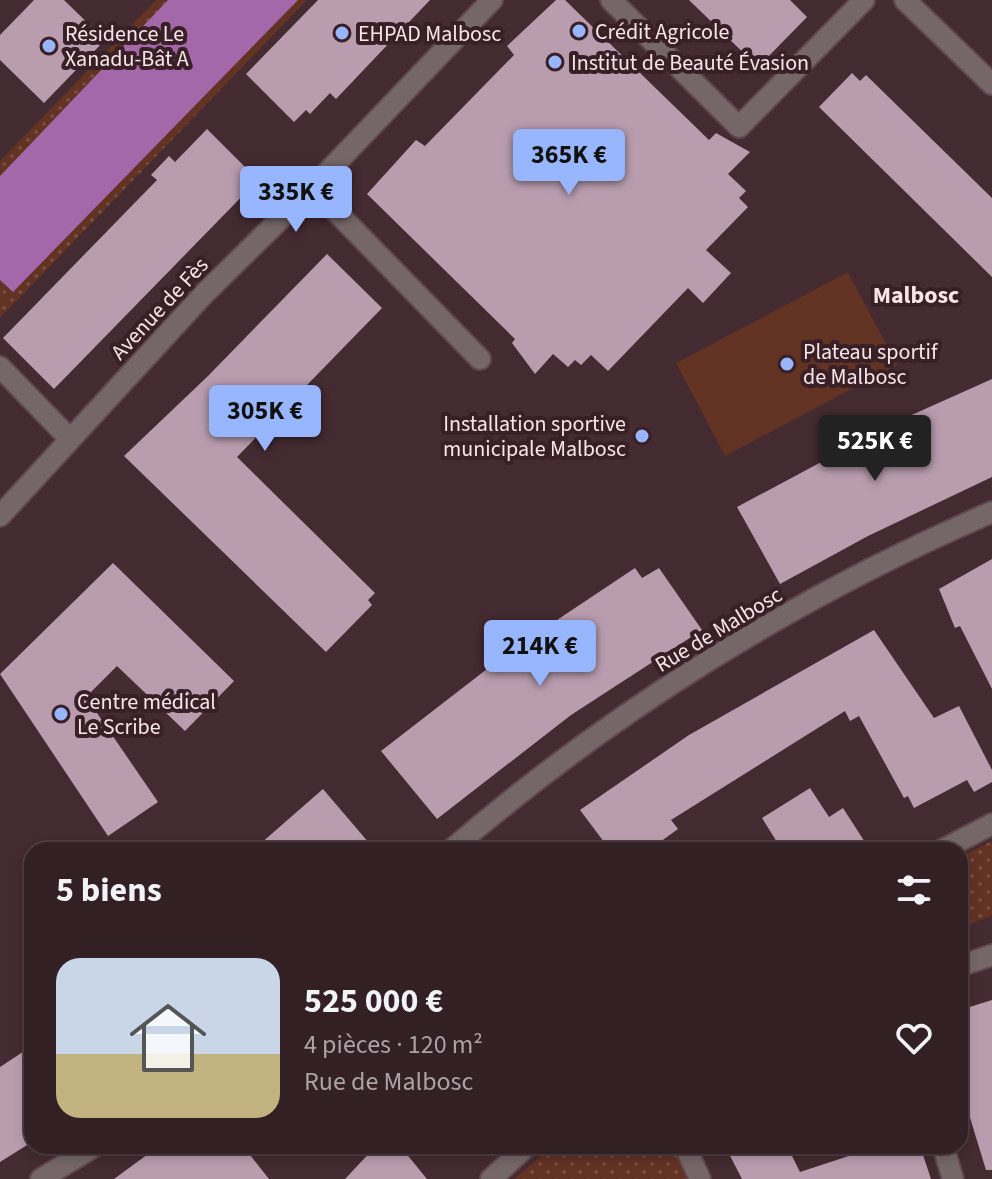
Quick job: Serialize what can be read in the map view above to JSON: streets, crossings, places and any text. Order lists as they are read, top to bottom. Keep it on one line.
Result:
{"streets":{"street":["Avenue de Fès","Rue de Malbosc"]},"districts":["Malbosc"],"places":["Crédit Agricole","EHPAD Malbosc","Résidence Le Xanadu-Bât A","Institut de Beauté Évasion","Plateau sportif de Malbosc","Installation sportive municipale Malbosc","Centre médical Le Scribe"],"page":{"price":["365K €","335K €","305K €","525K €","214K €"],"heading":"5 biens","list":[{"name":"525 000 €","note":"4 pièces · 120 m² · Rue de Malbosc"}]}}
